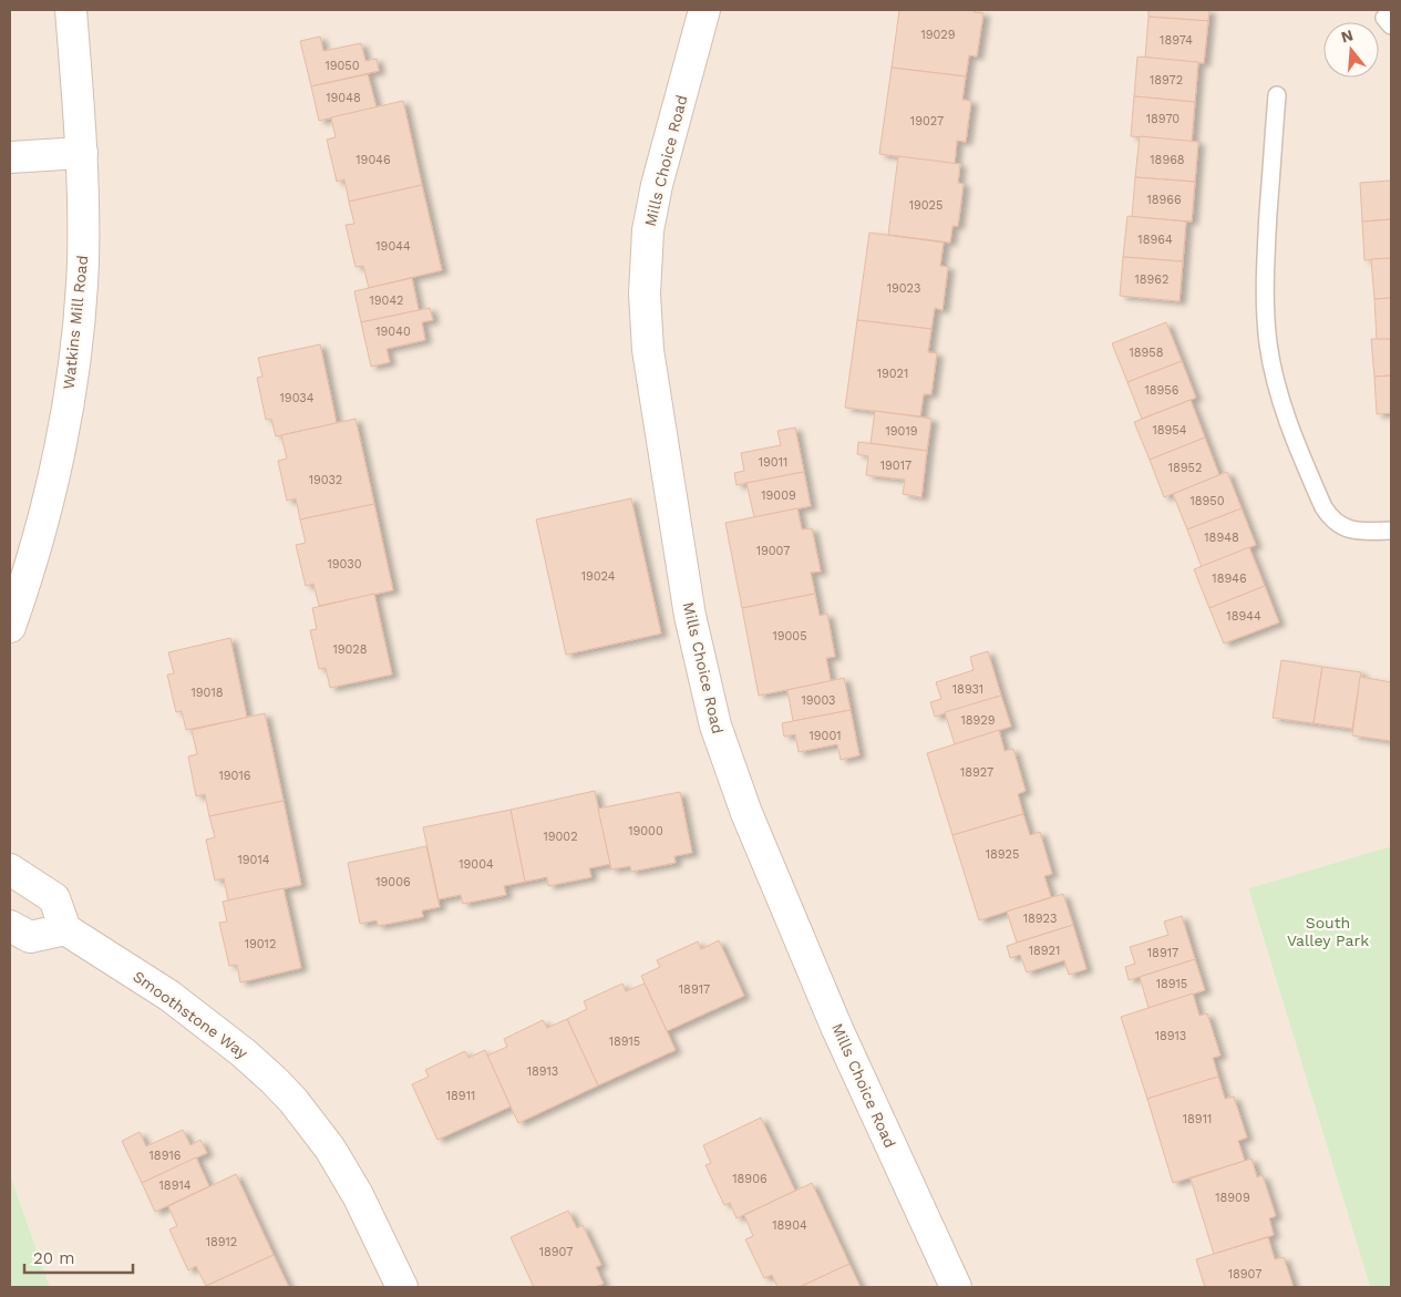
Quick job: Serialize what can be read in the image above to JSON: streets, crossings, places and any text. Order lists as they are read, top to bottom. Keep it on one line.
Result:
{"streets":{"street":["Mills Choice Road","Watkins Mill Road","Smoothstone Way"]},"parks":["South Valley Park"],"house_numbers":["19029","18974","19050","18972","19048","18970","19027","19046","18968","18966","19025","18964","19044","18962","19023","19042","19040","18958","19021","18956","19034","18954","19019","19011","19017","18952","19032","19009","18950","18948","19007","19030","19024","18946","18944","19005","19028","18931","19018","19003","18929","19001","18927","19016","19000","19002","18925","19014","19004","19006","18923","19012","18921","18917","18915","18917","18913","18915","18913","18911","18911","18916","18906","18914","18909","18904","18912","18907","18907"],"scale_bar":"20 m","north":"top"}
